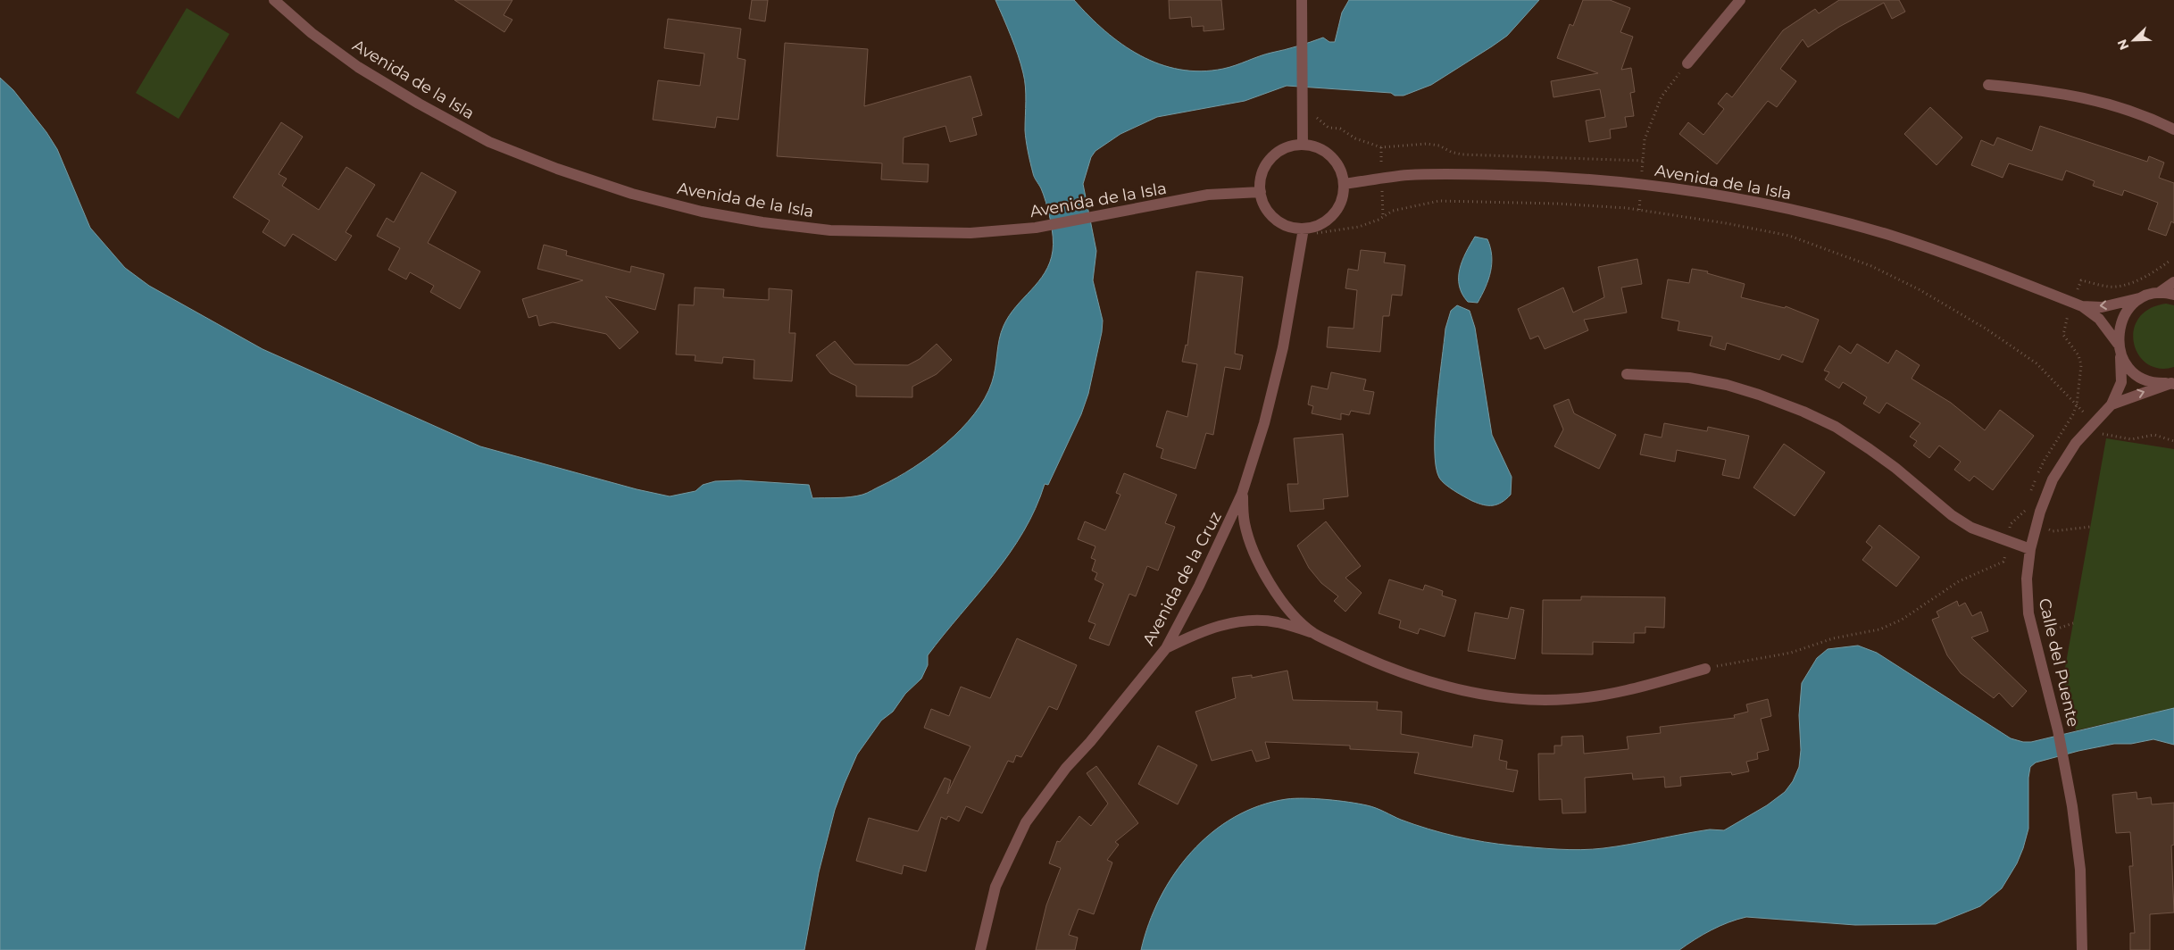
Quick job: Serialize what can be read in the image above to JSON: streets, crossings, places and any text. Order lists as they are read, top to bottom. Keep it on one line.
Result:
{"streets":{"street":["Avenida de la Isla","Avenida de la Cruz","Calle del Puente"]},"crossings":[["Avenida de la Isla","Avenida de la Cruz"],["Avenida de la Isla","Calle del Puente"]],"north":"bottom left"}
